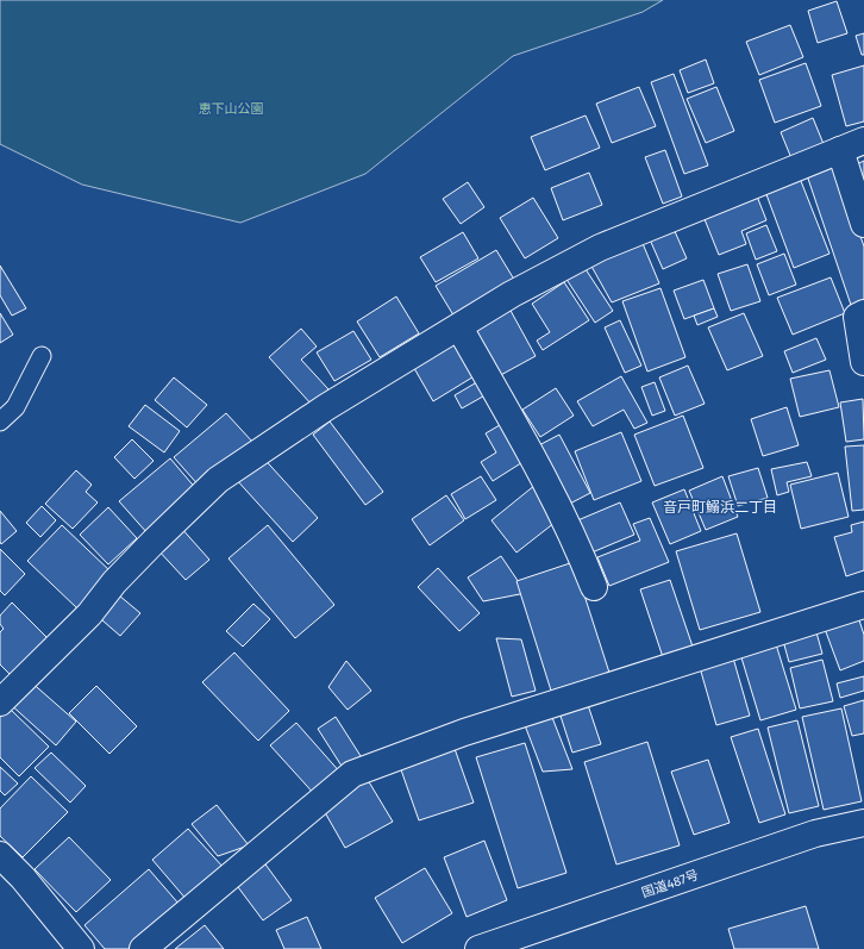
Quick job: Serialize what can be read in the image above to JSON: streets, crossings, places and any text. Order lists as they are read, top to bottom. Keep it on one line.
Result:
{"streets":{"main road":["国道487号"]},"districts":["音戸町鰯浜二丁目"],"parks":["恵下山公園"]}
